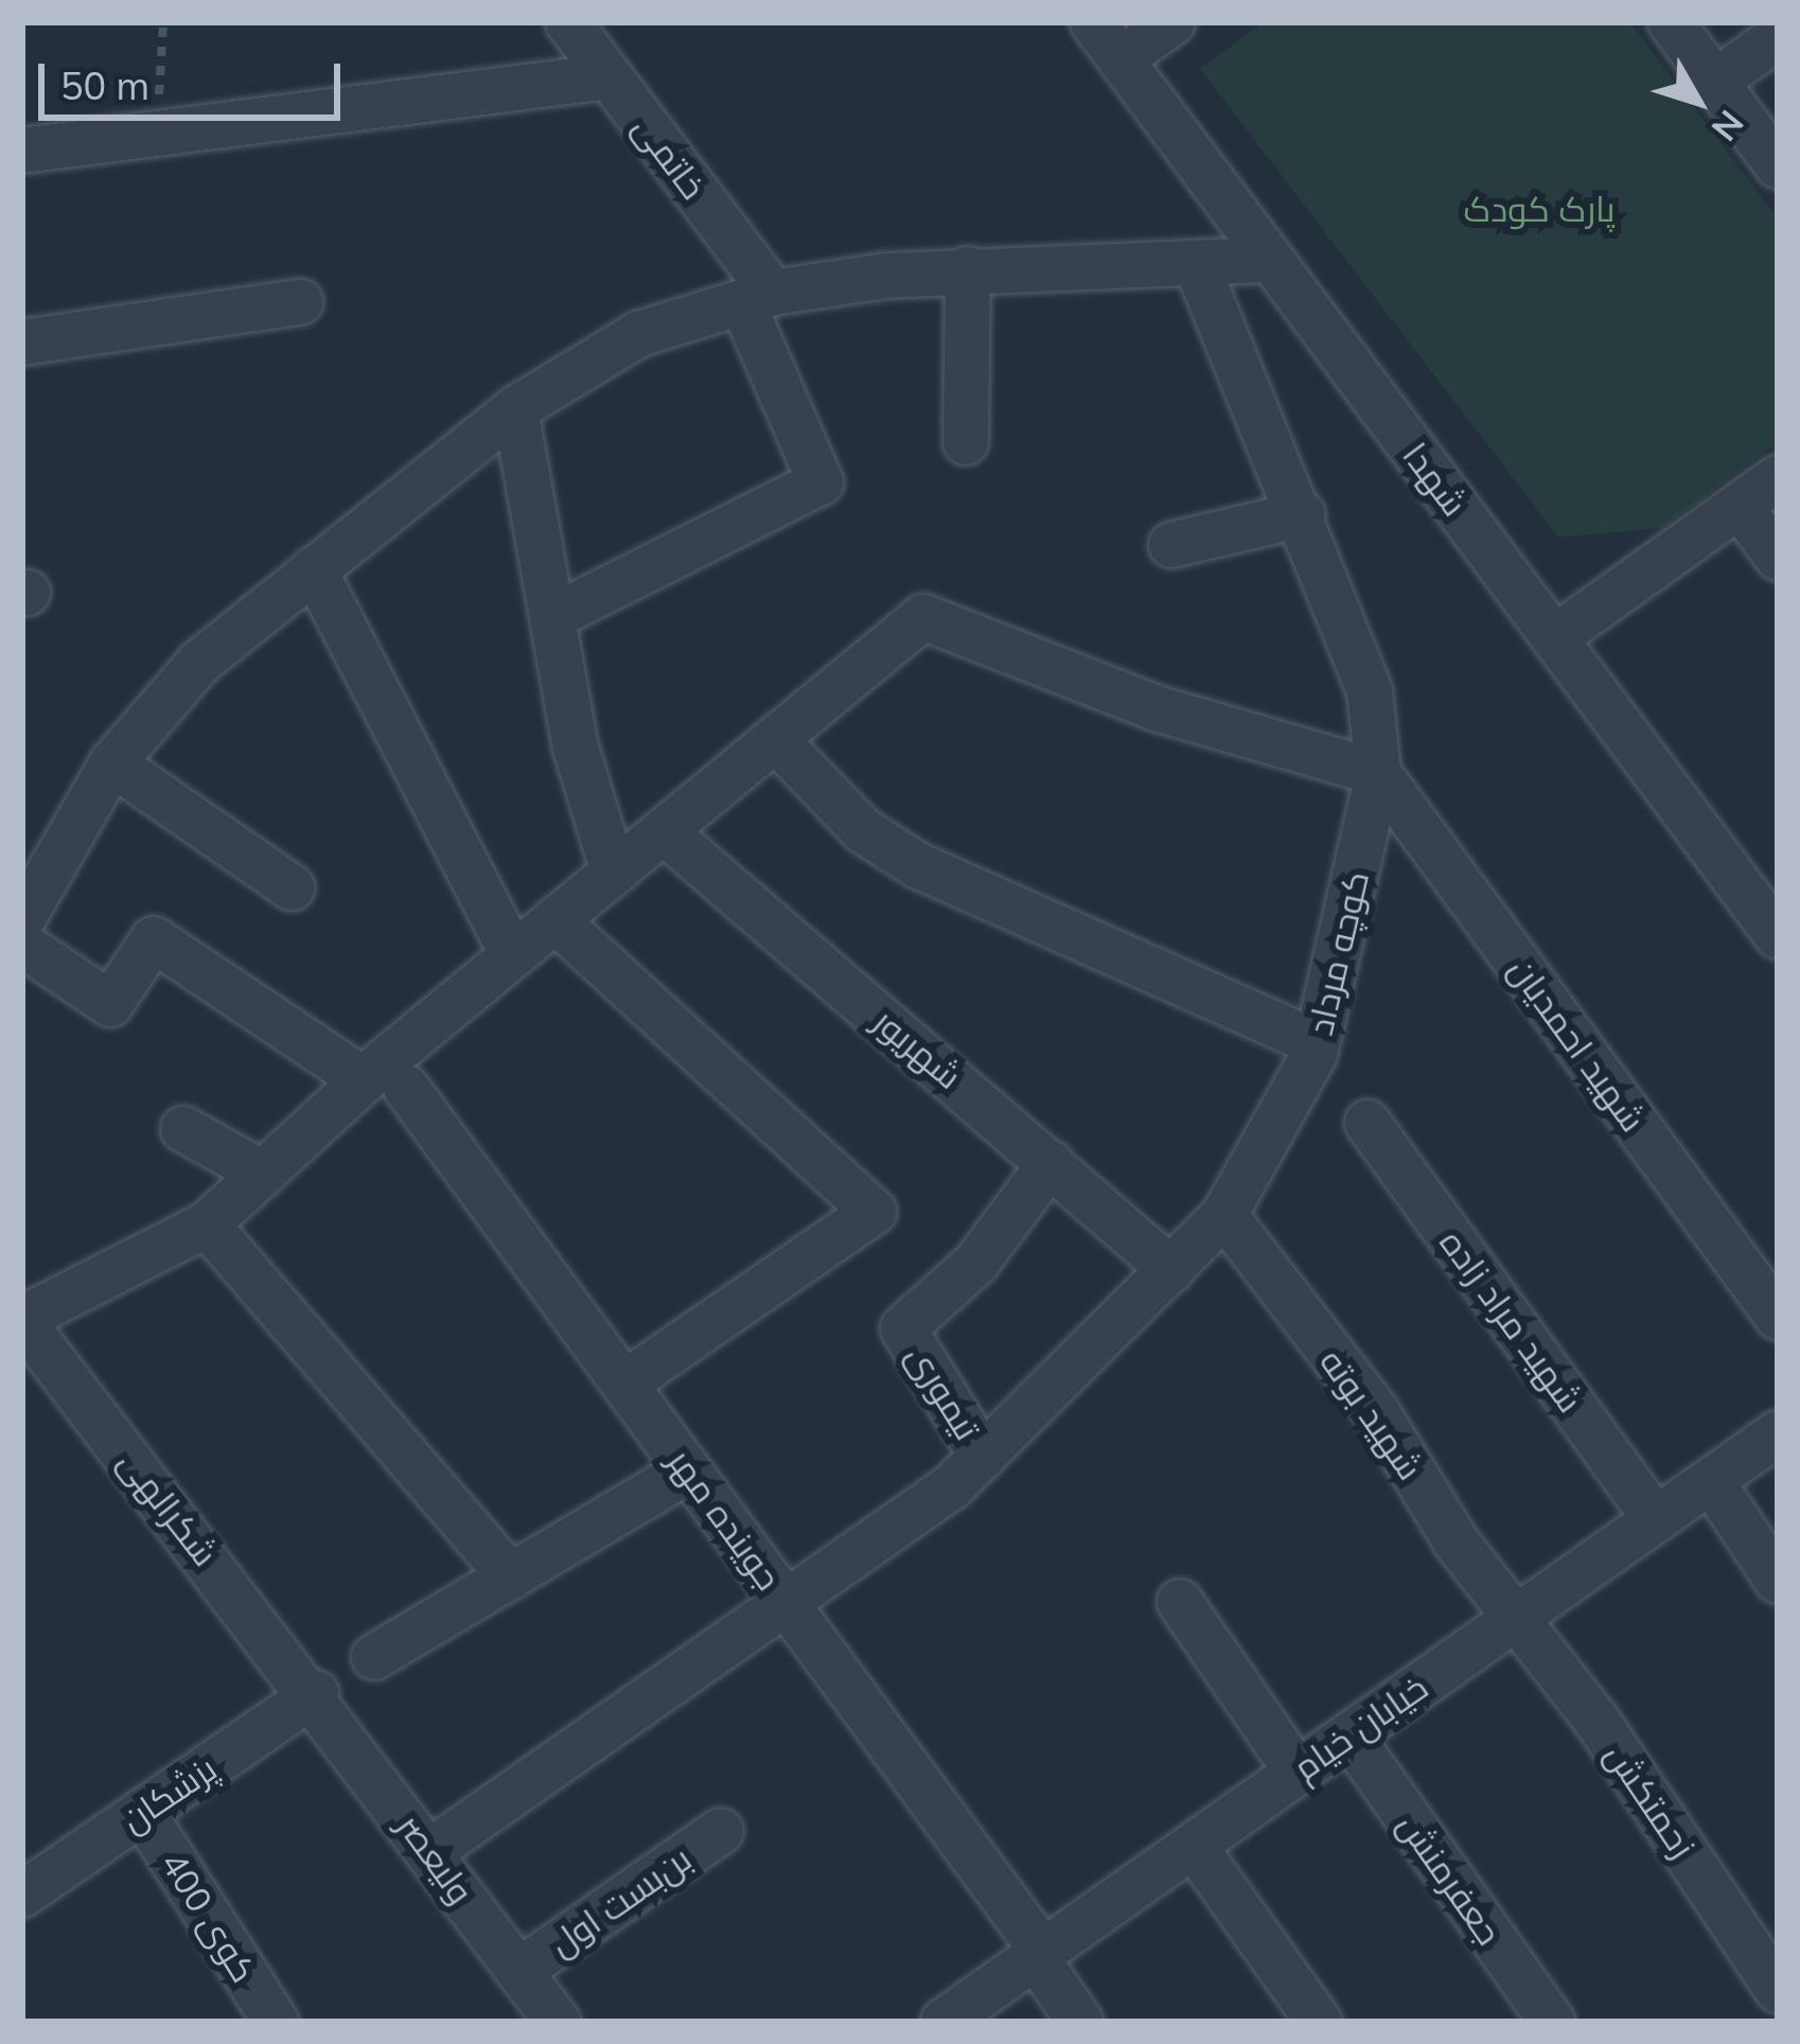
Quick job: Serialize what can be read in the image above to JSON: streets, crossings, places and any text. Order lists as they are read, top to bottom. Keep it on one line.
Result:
{"streets":{"street":["خاتمی","شهدا","کوچه مرداد","شهید احمدیان","شهریور","شهید مراد زاده","تیموری","شهید بوته","شکرالهی","جوینده مهر","خیابان خیام","پزشکان","زحمتکش","ولیعصر","جعفرمنش","بن‌بست اول","کوی 400"]},"crossings":[["کوچه مرداد","شهید احمدیان"],["کوچه مرداد","شهریور"],["کوچه مرداد","تیموری"],["کوچه مرداد","شهید بوته"],["کوچه مرداد","جوینده مهر"],["کوچه مرداد","ولیعصر"],["شهریور","تیموری"],["شهید مراد زاده","خیابان خیام"],["شهید بوته","خیابان خیام"],["شهید بوته","زحمتکش"],["شکرالهی","پزشکان"],["شکرالهی","ولیعصر"],["جوینده مهر","خیابان خیام"],["خیابان خیام","زحمتکش"],["خیابان خیام","جعفرمنش"],["پزشکان","ولیعصر"],["پزشکان","کوی 400"],["ولیعصر","بن‌بست اول"]],"parks":["پارک کودک"],"scale_bar":"50 m","north":"bottom right"}
